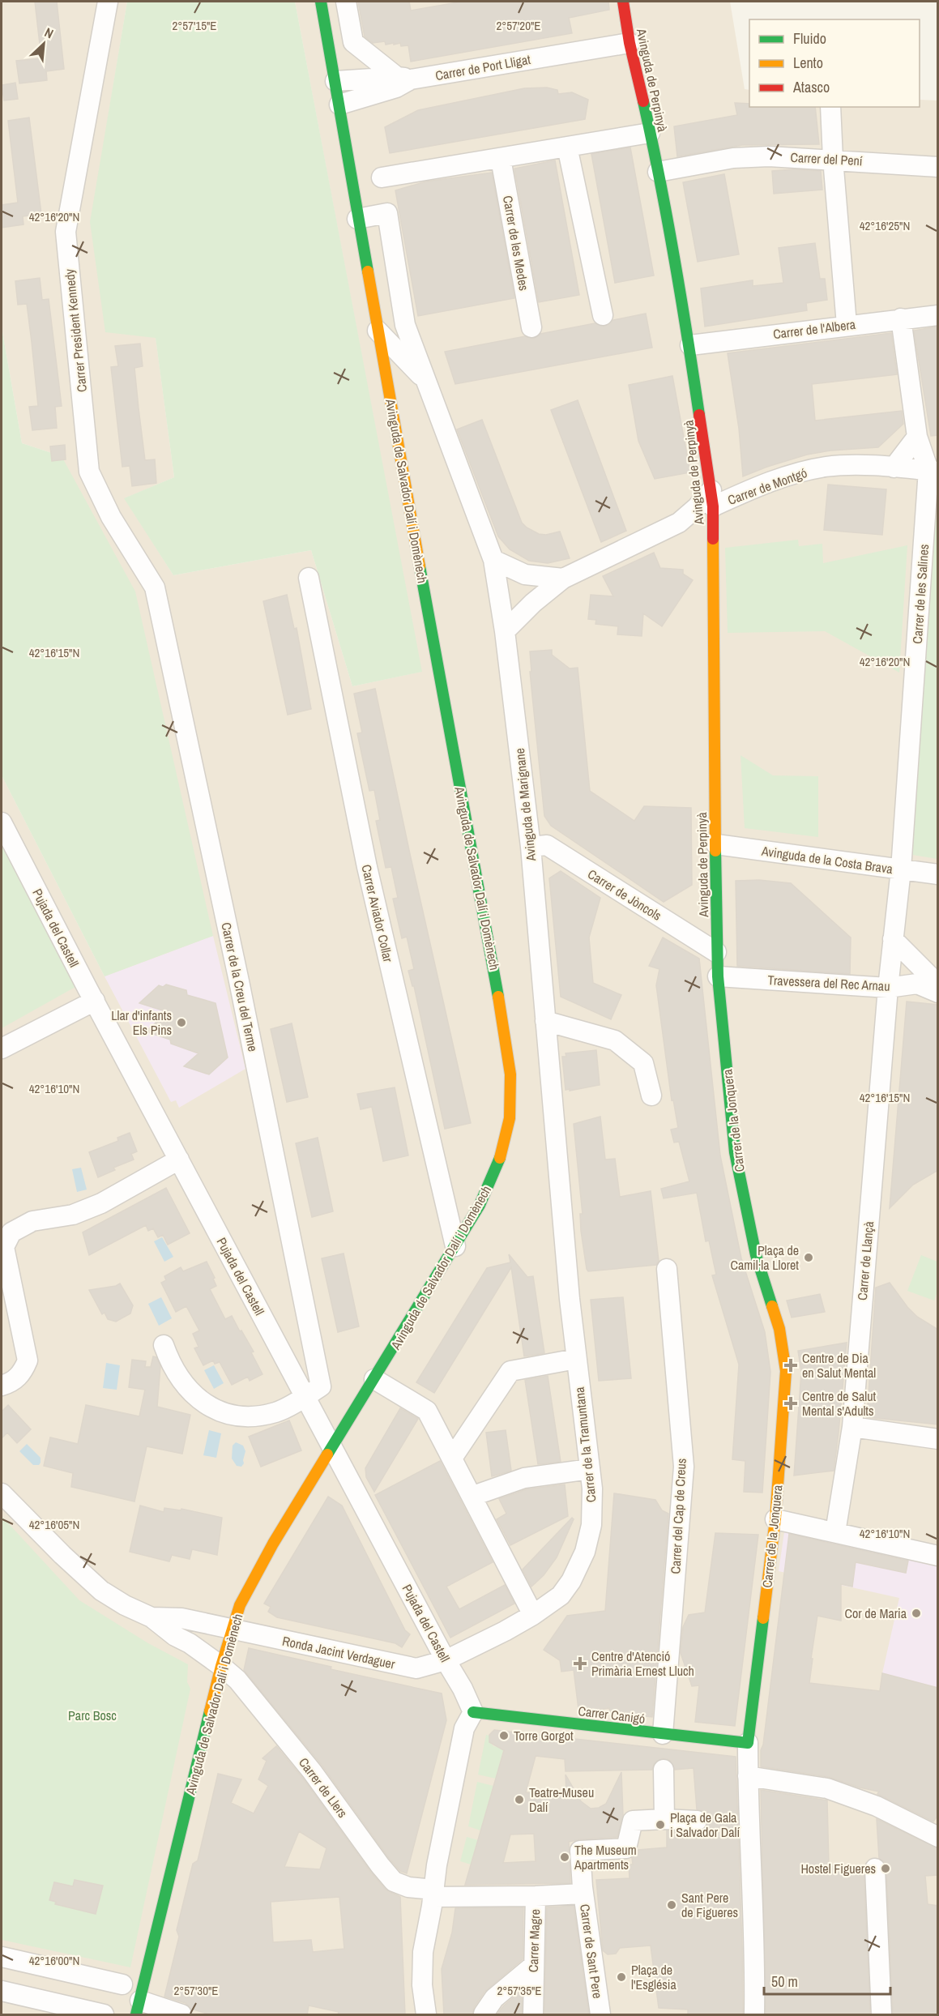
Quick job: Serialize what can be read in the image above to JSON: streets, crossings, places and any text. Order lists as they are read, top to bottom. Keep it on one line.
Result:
{"streets":{"main road":["Avinguda de Perpinyà","Avinguda de Salvador Dalí i Domènech","Carrer de la Jonquera","Carrer Canigó"],"street":["Carrer de Port Lligat","Carrer del Pení","Carrer de les Medes","Carrer de l'Albera","Carrer President Kennedy","Carrer de Montgó","Carrer de les Salines","Avinguda de Marignane","Avinguda de la Costa Brava","Carrer de Jòncols","Carrer Aviador Collar","Pujada del Castell","Travessera del Rec Arnau","Carrer de la Creu del Terme","Carrer de Llançà","Carrer de la Tramuntana","Carrer del Cap de Creus","Ronda Jacint Verdaguer","Carrer de Llers","Carrer Magre","Carrer de Sant Pere"]},"crossings":[["Carrer de Port Lligat","Avinguda de Perpinyà"],["Carrer de Port Lligat","Avinguda de Salvador Dalí i Domènech"],["Avinguda de Perpinyà","Carrer del Pení"],["Avinguda de Perpinyà","Carrer de l'Albera"],["Avinguda de Perpinyà","Carrer de Montgó"],["Avinguda de Perpinyà","Avinguda de la Costa Brava"],["Avinguda de Perpinyà","Carrer de Jòncols"],["Avinguda de Perpinyà","Travessera del Rec Arnau"],["Avinguda de Perpinyà","Carrer de la Jonquera"],["Carrer de l'Albera","Carrer de les Salines"],["Carrer President Kennedy","Carrer de la Creu del Terme"],["Carrer de Montgó","Carrer de les Salines"],["Carrer de Montgó","Avinguda de Marignane"],["Avinguda de Salvador Dalí i Domènech","Avinguda de Marignane"],["Avinguda de Salvador Dalí i Domènech","Carrer Aviador Collar"],["Avinguda de Salvador Dalí i Domènech","Pujada del Castell"],["Avinguda de Salvador Dalí i Domènech","Ronda Jacint Verdaguer"],["Avinguda de Salvador Dalí i Domènech","Carrer de Llers"],["Carrer de les Salines","Avinguda de la Costa Brava"],["Carrer de les Salines","Travessera del Rec Arnau"],["Carrer de les Salines","Carrer de Llançà"],["Avinguda de Marignane","Carrer de Jòncols"],["Avinguda de Marignane","Carrer de la Tramuntana"],["Pujada del Castell","Carrer de la Creu del Terme"],["Pujada del Castell","Carrer de la Tramuntana"],["Pujada del Castell","Ronda Jacint Verdaguer"],["Pujada del Castell","Carrer Canigó"],["Pujada del Castell","Carrer de Llers"],["Travessera del Rec Arnau","Carrer de la Jonquera"],["Travessera del Rec Arnau","Carrer de Llançà"],["Carrer de la Jonquera","Carrer Canigó"],["Carrer de la Tramuntana","Ronda Jacint Verdaguer"],["Carrer del Cap de Creus","Carrer Canigó"],["Ronda Jacint Verdaguer","Carrer de Llers"],["Carrer de Llers","Carrer Magre"],["Carrer de Llers","Carrer de Sant Pere"]],"parks":["Parc Bosc"],"places":{"other":["Llar d'infants Els Pins","Plaça de Camil·la Lloret","Cor de Maria","Torre Gorgot","Teatre-Museu Dalí","Plaça de Gala i Salvador Dalí","The Museum Apartments","Hostel Figueres","Sant Pere de Figueres","Plaça de l'Església"],"health":["Centre de Dia en Salut Mental","Centre de Salut Mental s'Adults","Centre d'Atenció Primària Ernest Lluch"]},"legend":["Fluido","Lento","Atasco"],"scale_bar":"50 m","north":"top right","coordinates":["2°57'15\"E","2°57'20\"E","42°16'20\"N","42°16'25\"N","42°16'15\"N","42°16'10\"N","42°16'05\"N","42°16'00\"N","2°57'30\"E","2°57'35\"E"]}
